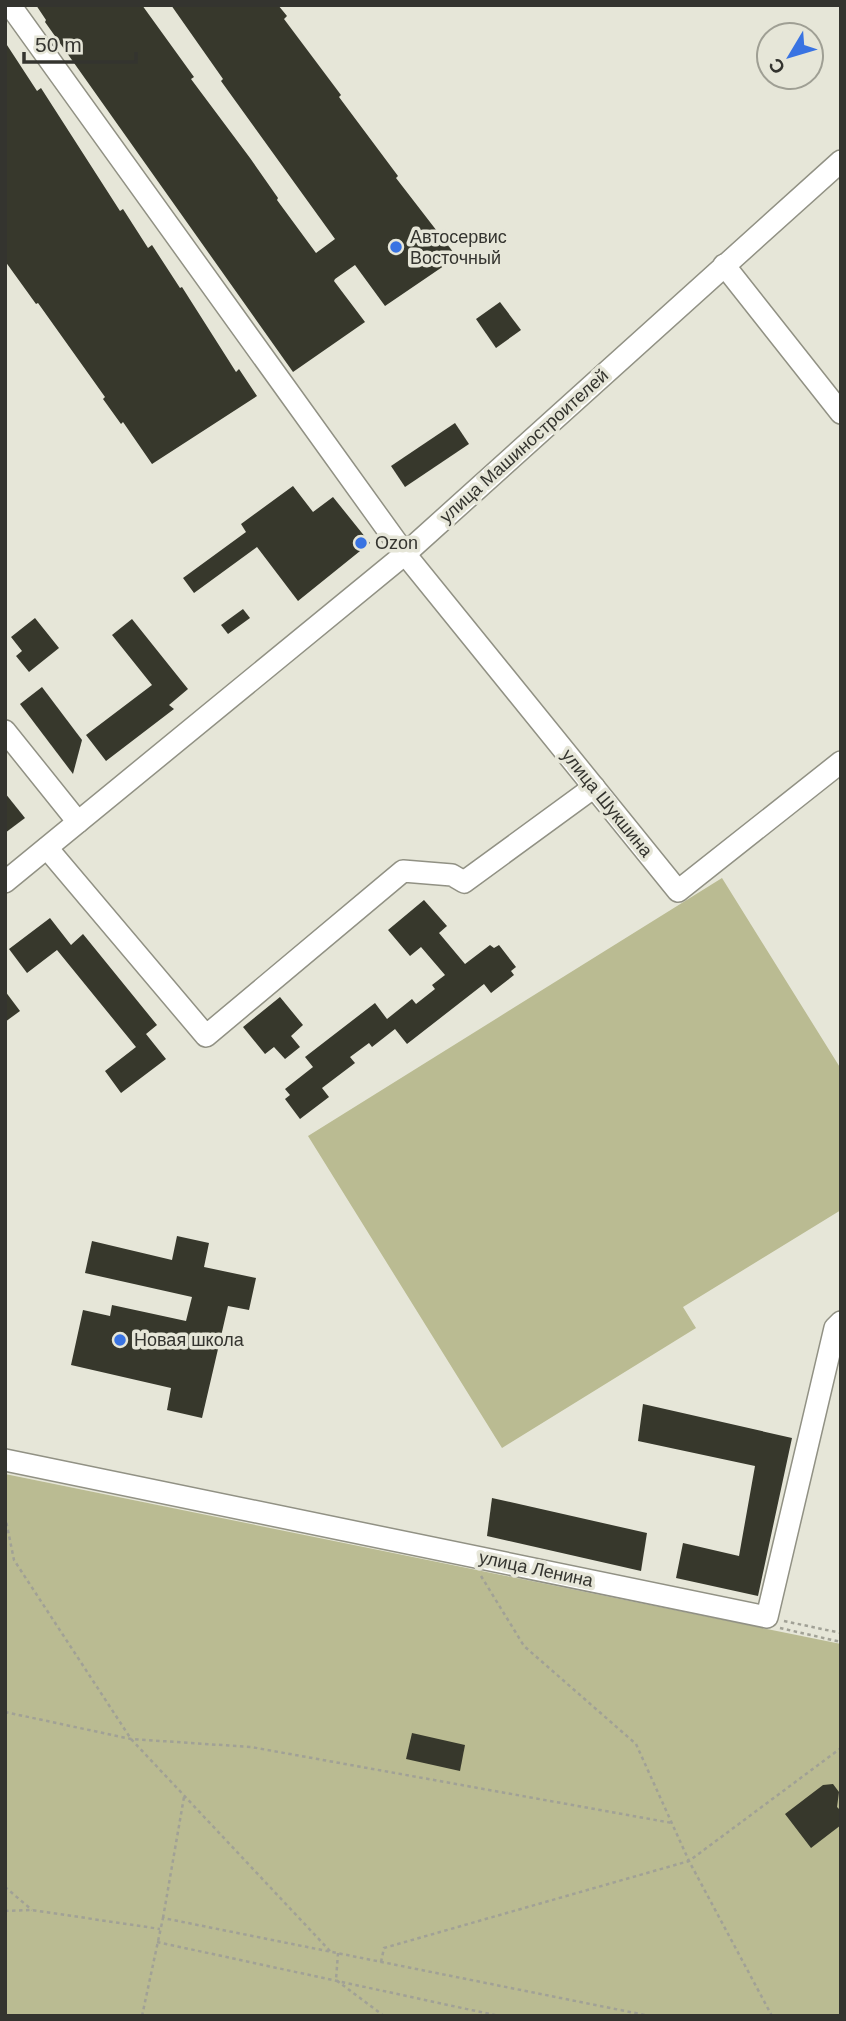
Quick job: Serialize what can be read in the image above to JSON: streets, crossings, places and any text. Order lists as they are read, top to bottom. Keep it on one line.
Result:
{"streets":{"street":["улица Машиностроителей","улица Шукшина","улица Ленина"]},"crossings":[["улица Машиностроителей","улица Шукшина"]],"places":["Автосервис Восточный","Ozon","Новая школа"],"scale_bar":"50 m","north":"bottom left"}
